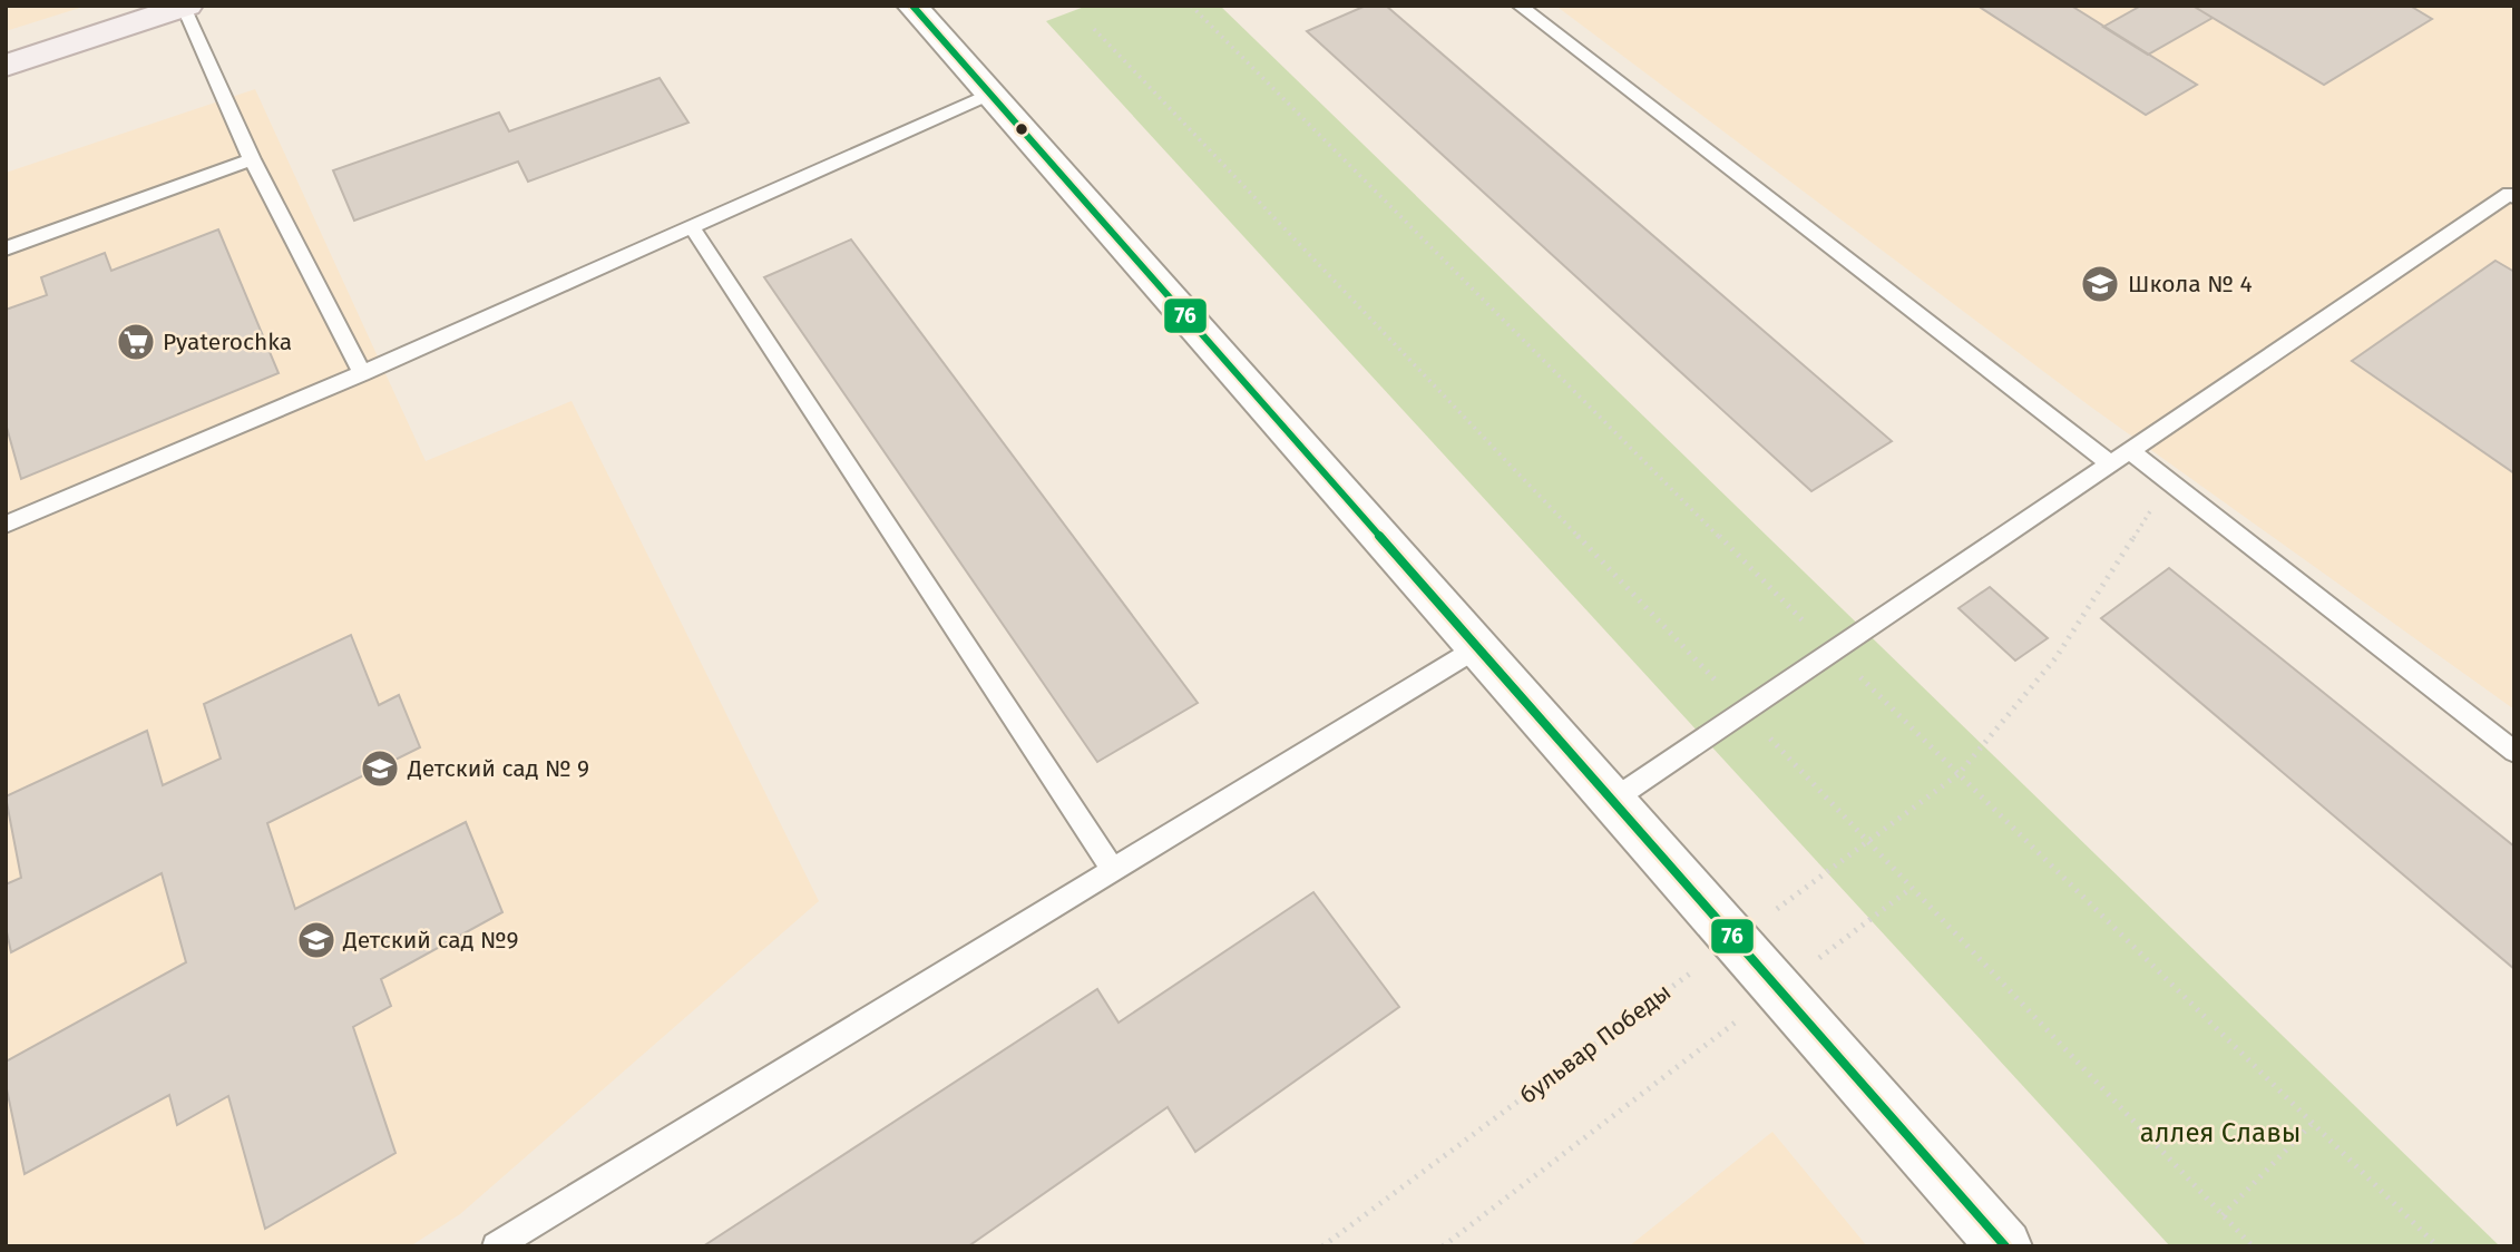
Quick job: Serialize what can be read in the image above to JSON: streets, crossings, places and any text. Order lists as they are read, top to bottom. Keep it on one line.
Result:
{"streets":{"path":["бульвар Победы"]},"parks":["аллея Славы"],"places":{"school or university":["Школа № 4","Детский сад № 9","Детский сад №9"],"supermarket":["Pyaterochka"]},"lines":["transit line 76"]}
